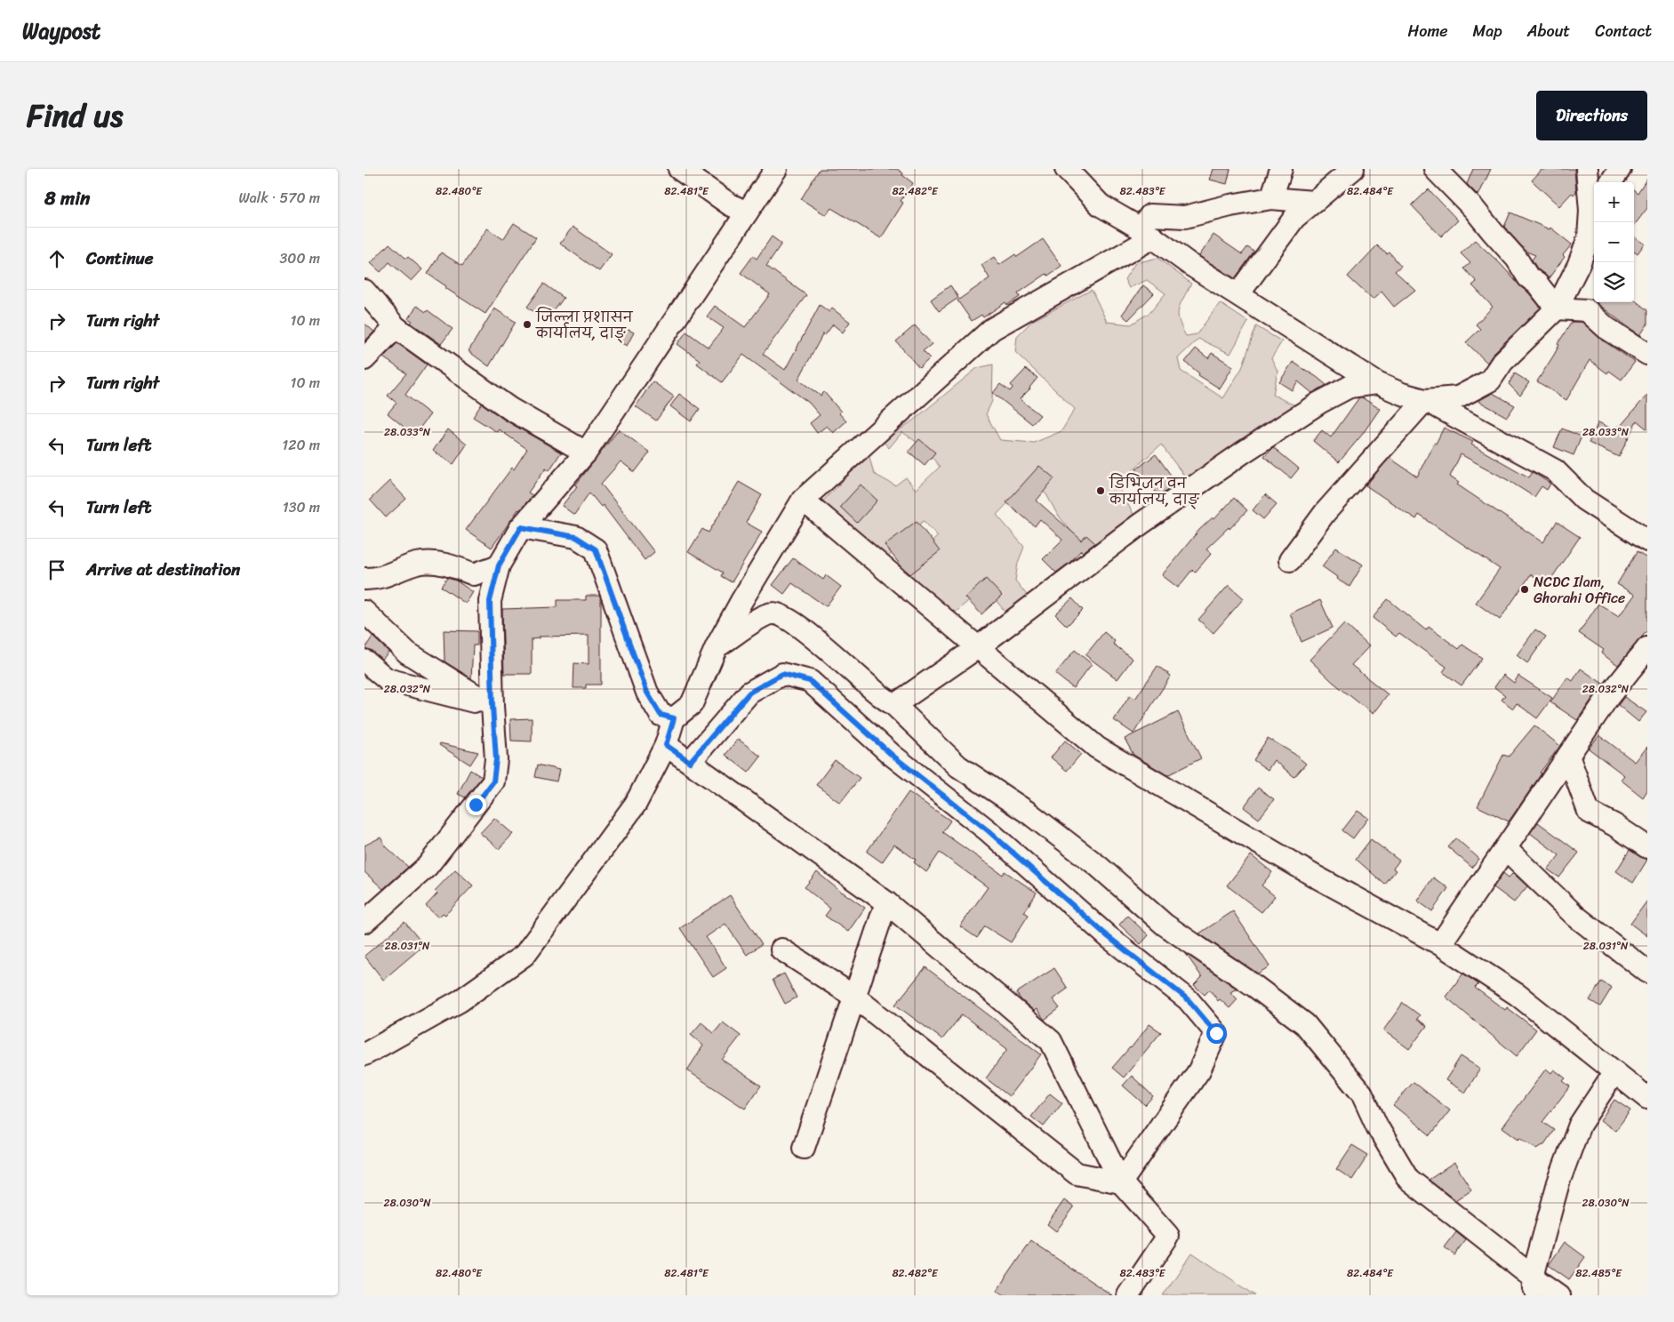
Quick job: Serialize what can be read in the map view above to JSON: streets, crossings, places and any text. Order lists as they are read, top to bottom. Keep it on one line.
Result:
{"places":["जिल्ला प्रशासन कार्यालय, दाङ्","डिभिजन वन कार्यालय, दाङ्","NCDC Ilam, Ghorahi Office"],"page":{"header":"Waypost","nav":["Home","Map","About","Contact"],"title":"Find us","buttons":"Directions","heading":["8 min","Walk · 570 m"],"map_buttons":["+","−"],"list":[["Continue","300 m"],["Turn right","10 m"],["Turn right","10 m"],["Turn left","120 m"],["Turn left","130 m"],"Arrive at destination"]},"coordinates":["82.480°E","82.481°E","82.482°E","82.483°E","82.484°E","28.033°N","28.032°N","28.031°N","28.030°N","82.485°E"]}
